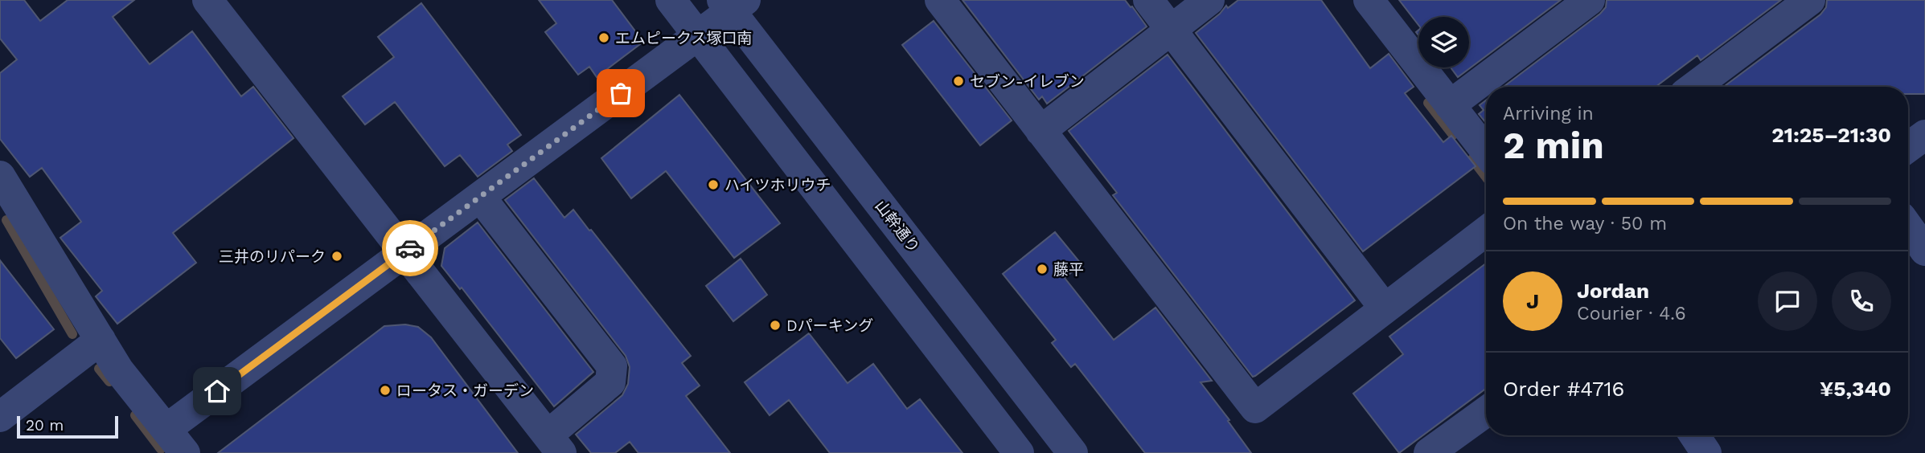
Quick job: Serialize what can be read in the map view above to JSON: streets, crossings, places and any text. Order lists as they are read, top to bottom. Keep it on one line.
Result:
{"streets":{"street":["山幹通り"]},"places":["エムピークス塚口南","セブン-イレブン","ハイツホリウチ","三井のリパーク","藤平","Dパーキング","ロータス・ガーデン"],"scale_bar":"20 m","page":{"heading":["2 min","Arriving in","21:25–21:30"],"panel":["Jordan","Courier · 4.6","Order #4716","¥5,340"],"bar":"On the way · 50 m","round":"J","scale":"20 m"}}
